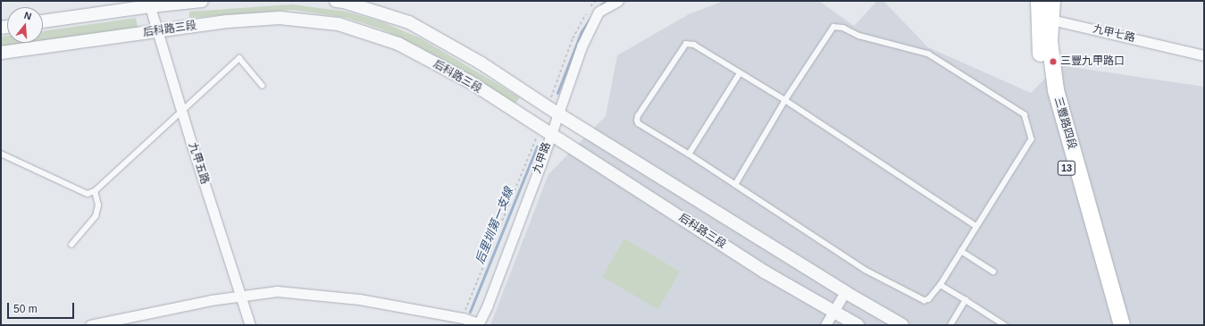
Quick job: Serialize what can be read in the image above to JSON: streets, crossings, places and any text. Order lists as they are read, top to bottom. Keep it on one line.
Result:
{"streets":{"main road":["三豐路四段","13"],"street":["后科路三段","九甲七路","九甲路","九甲五路"]},"crossings":[["后科路三段","九甲路"],["后科路三段","九甲五路"],["九甲七路","三豐路四段"]],"water":["后里圳第一支線"],"places":["三豐九甲路口"],"scale_bar":"50 m","north":"top"}
